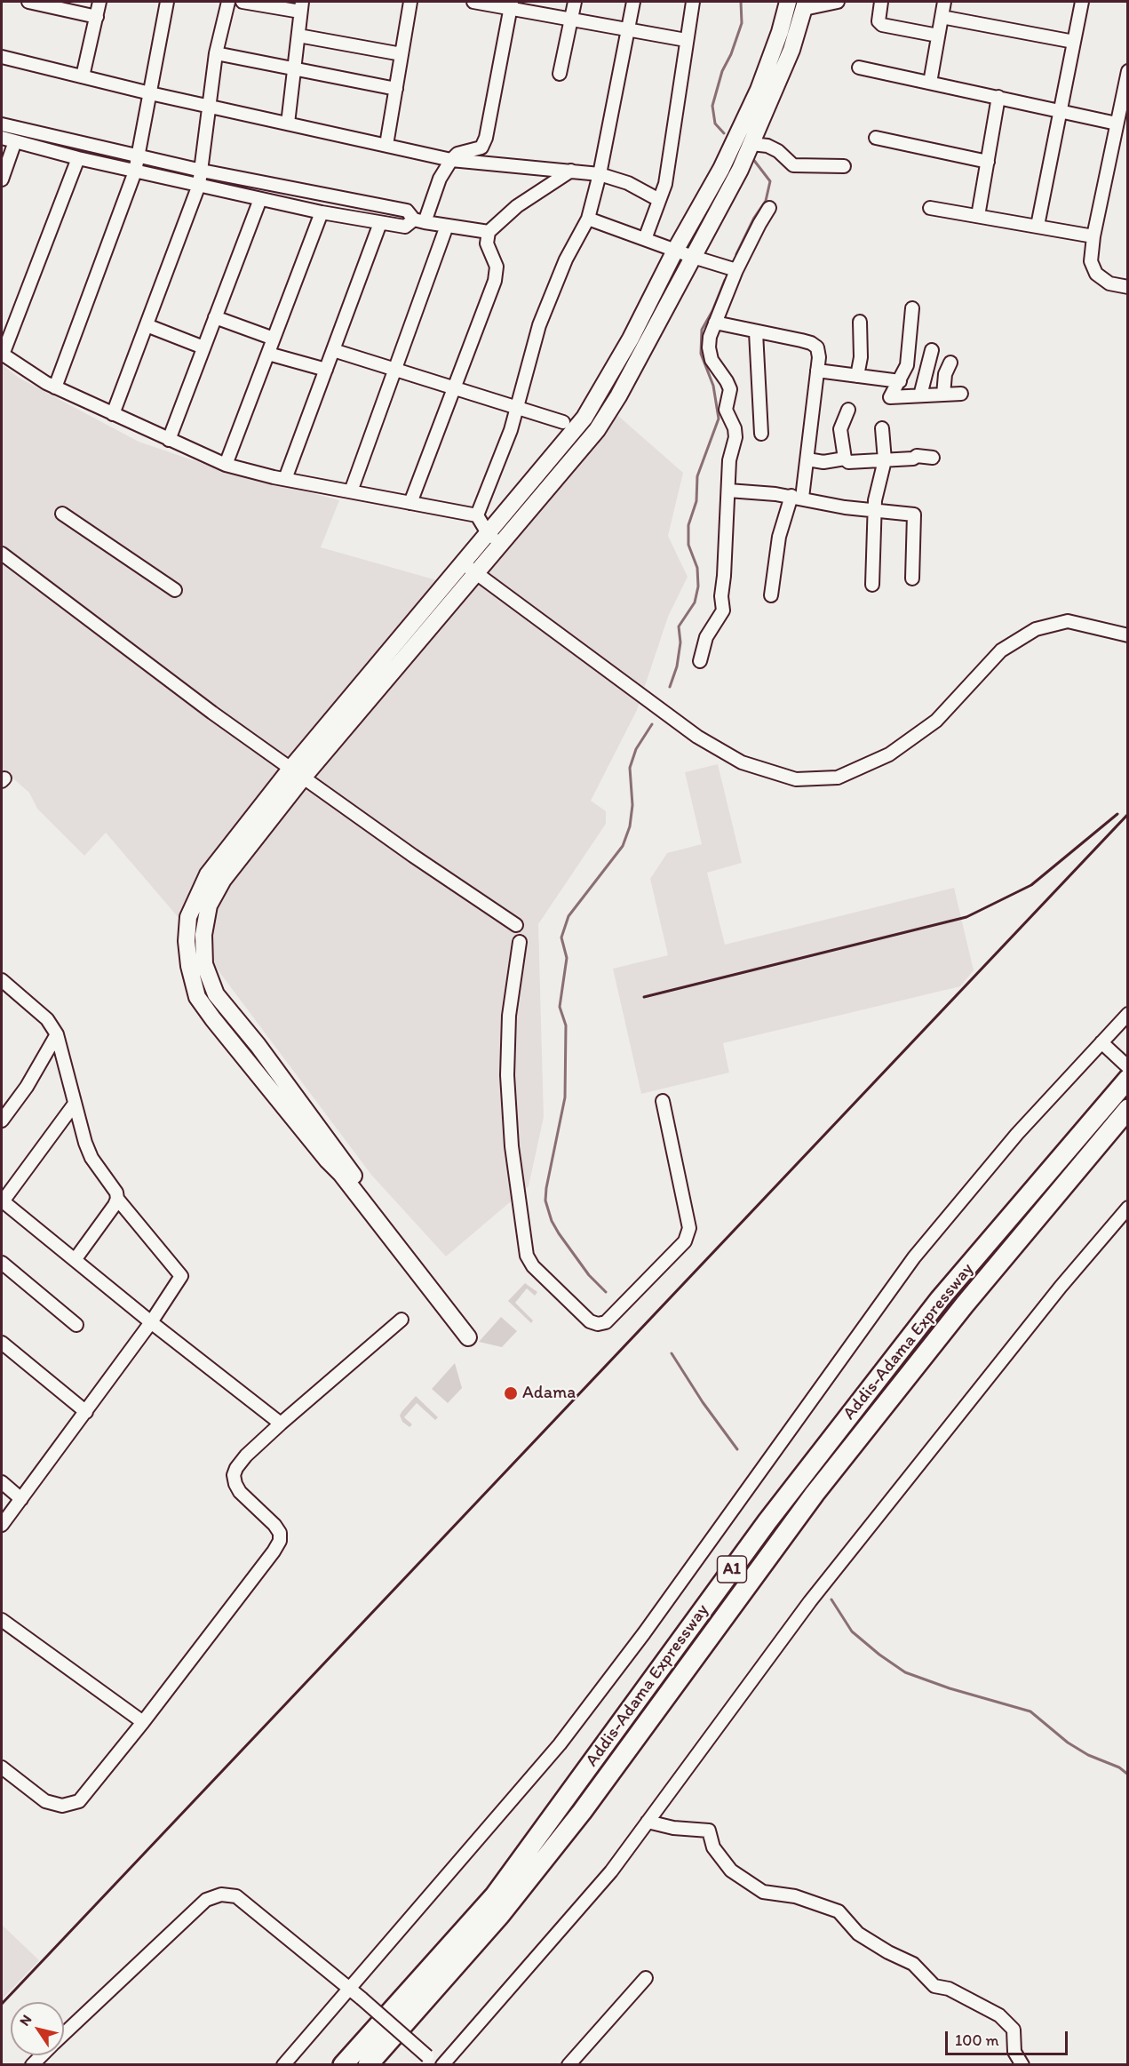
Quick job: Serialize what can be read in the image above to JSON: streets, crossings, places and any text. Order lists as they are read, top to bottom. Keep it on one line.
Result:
{"streets":{"highway":["Addis-Adama Expressway","A1"]},"places":["Adama"],"scale_bar":"100 m","north":"top left"}
